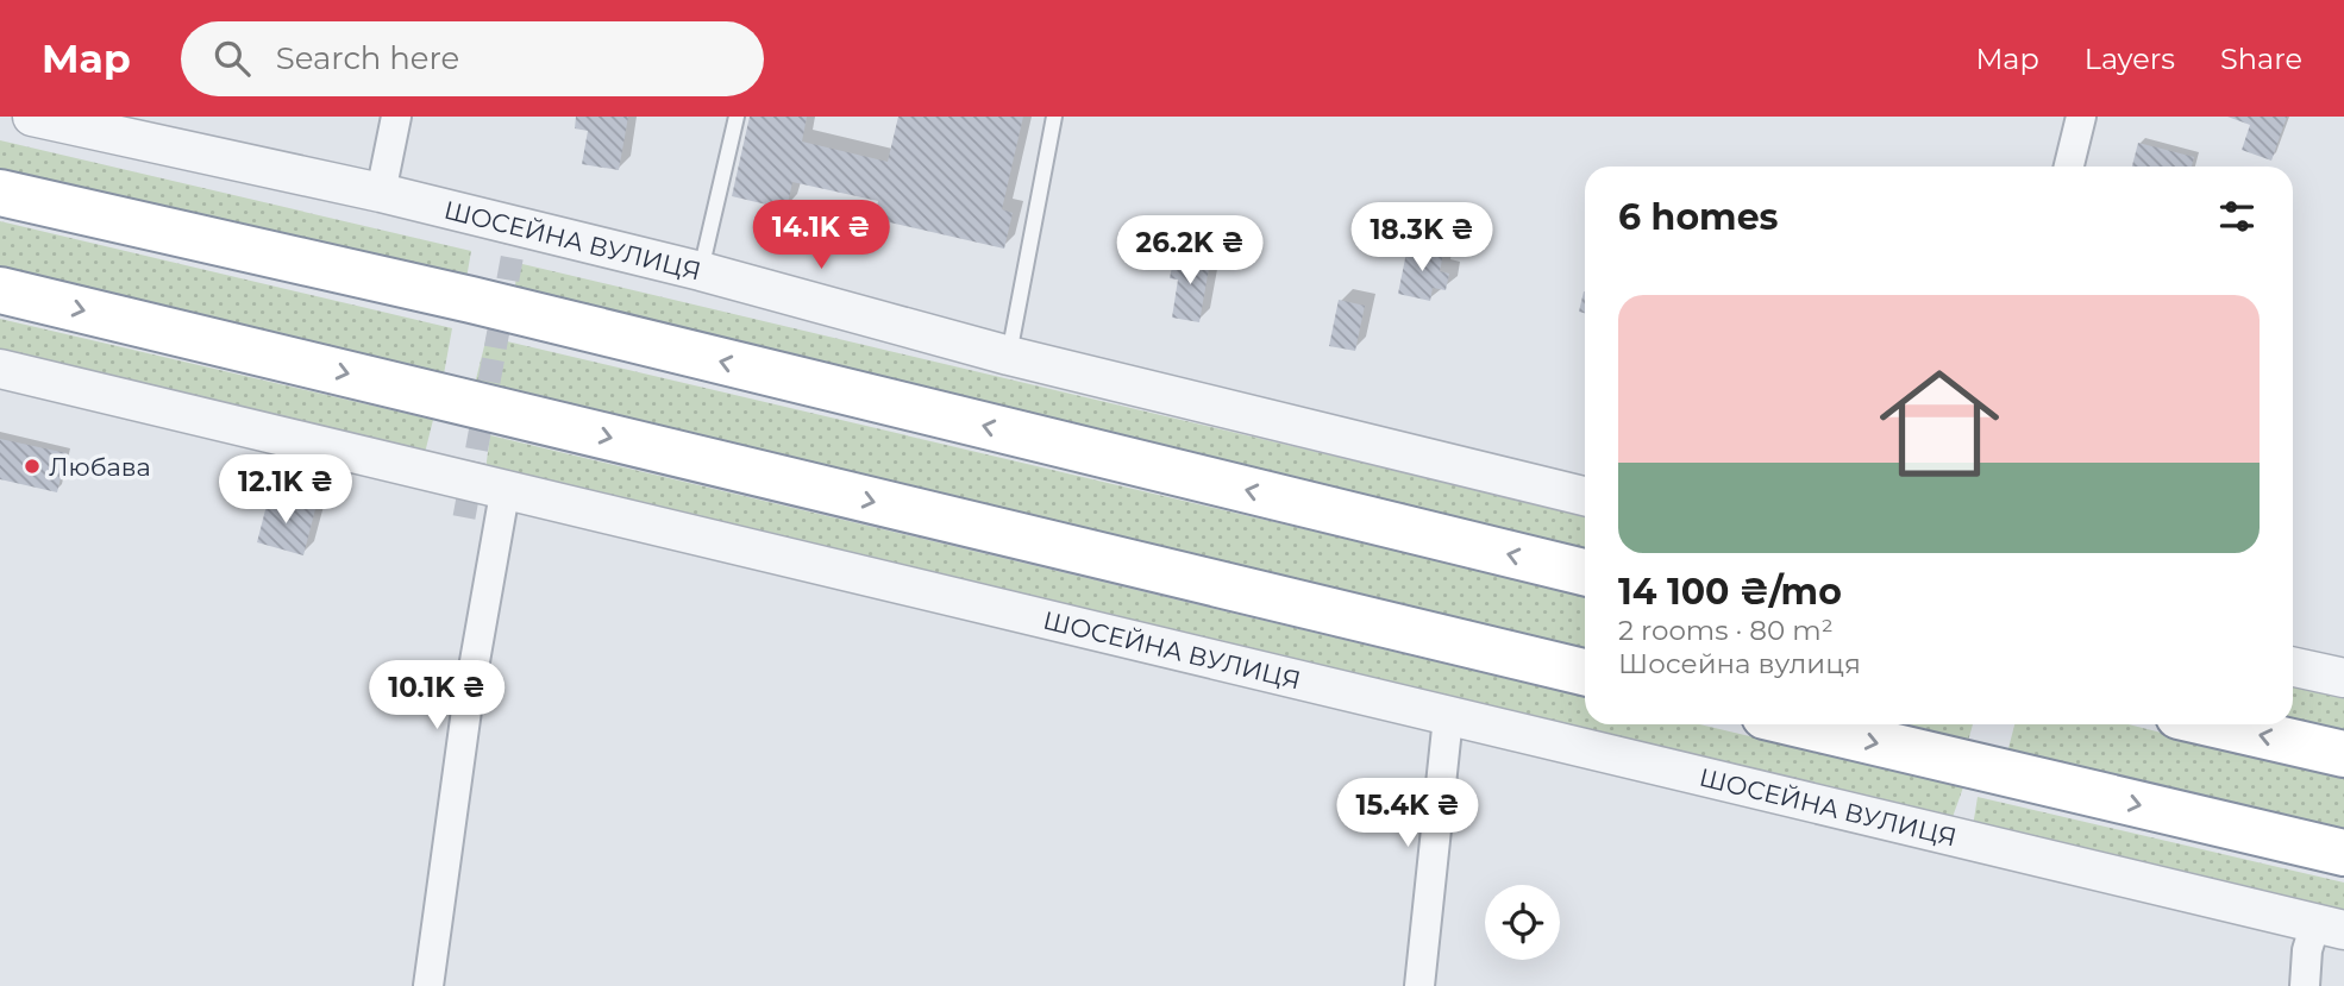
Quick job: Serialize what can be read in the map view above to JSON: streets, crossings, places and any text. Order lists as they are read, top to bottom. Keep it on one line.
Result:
{"streets":{"street":["ШОСЕЙНА ВУЛИЦЯ"]},"places":["Любава"],"page":{"header":"Map","search":"Search here","nav":["Map","Layers","Share"],"heading":"6 homes","price":["14.1K ₴","18.3K ₴","26.2K ₴","12.1K ₴","10.1K ₴","15.4K ₴"],"list":[{"name":"14 100 ₴/mo","note":"2 rooms · 80 m² · Шосейна вулиця"}]}}
